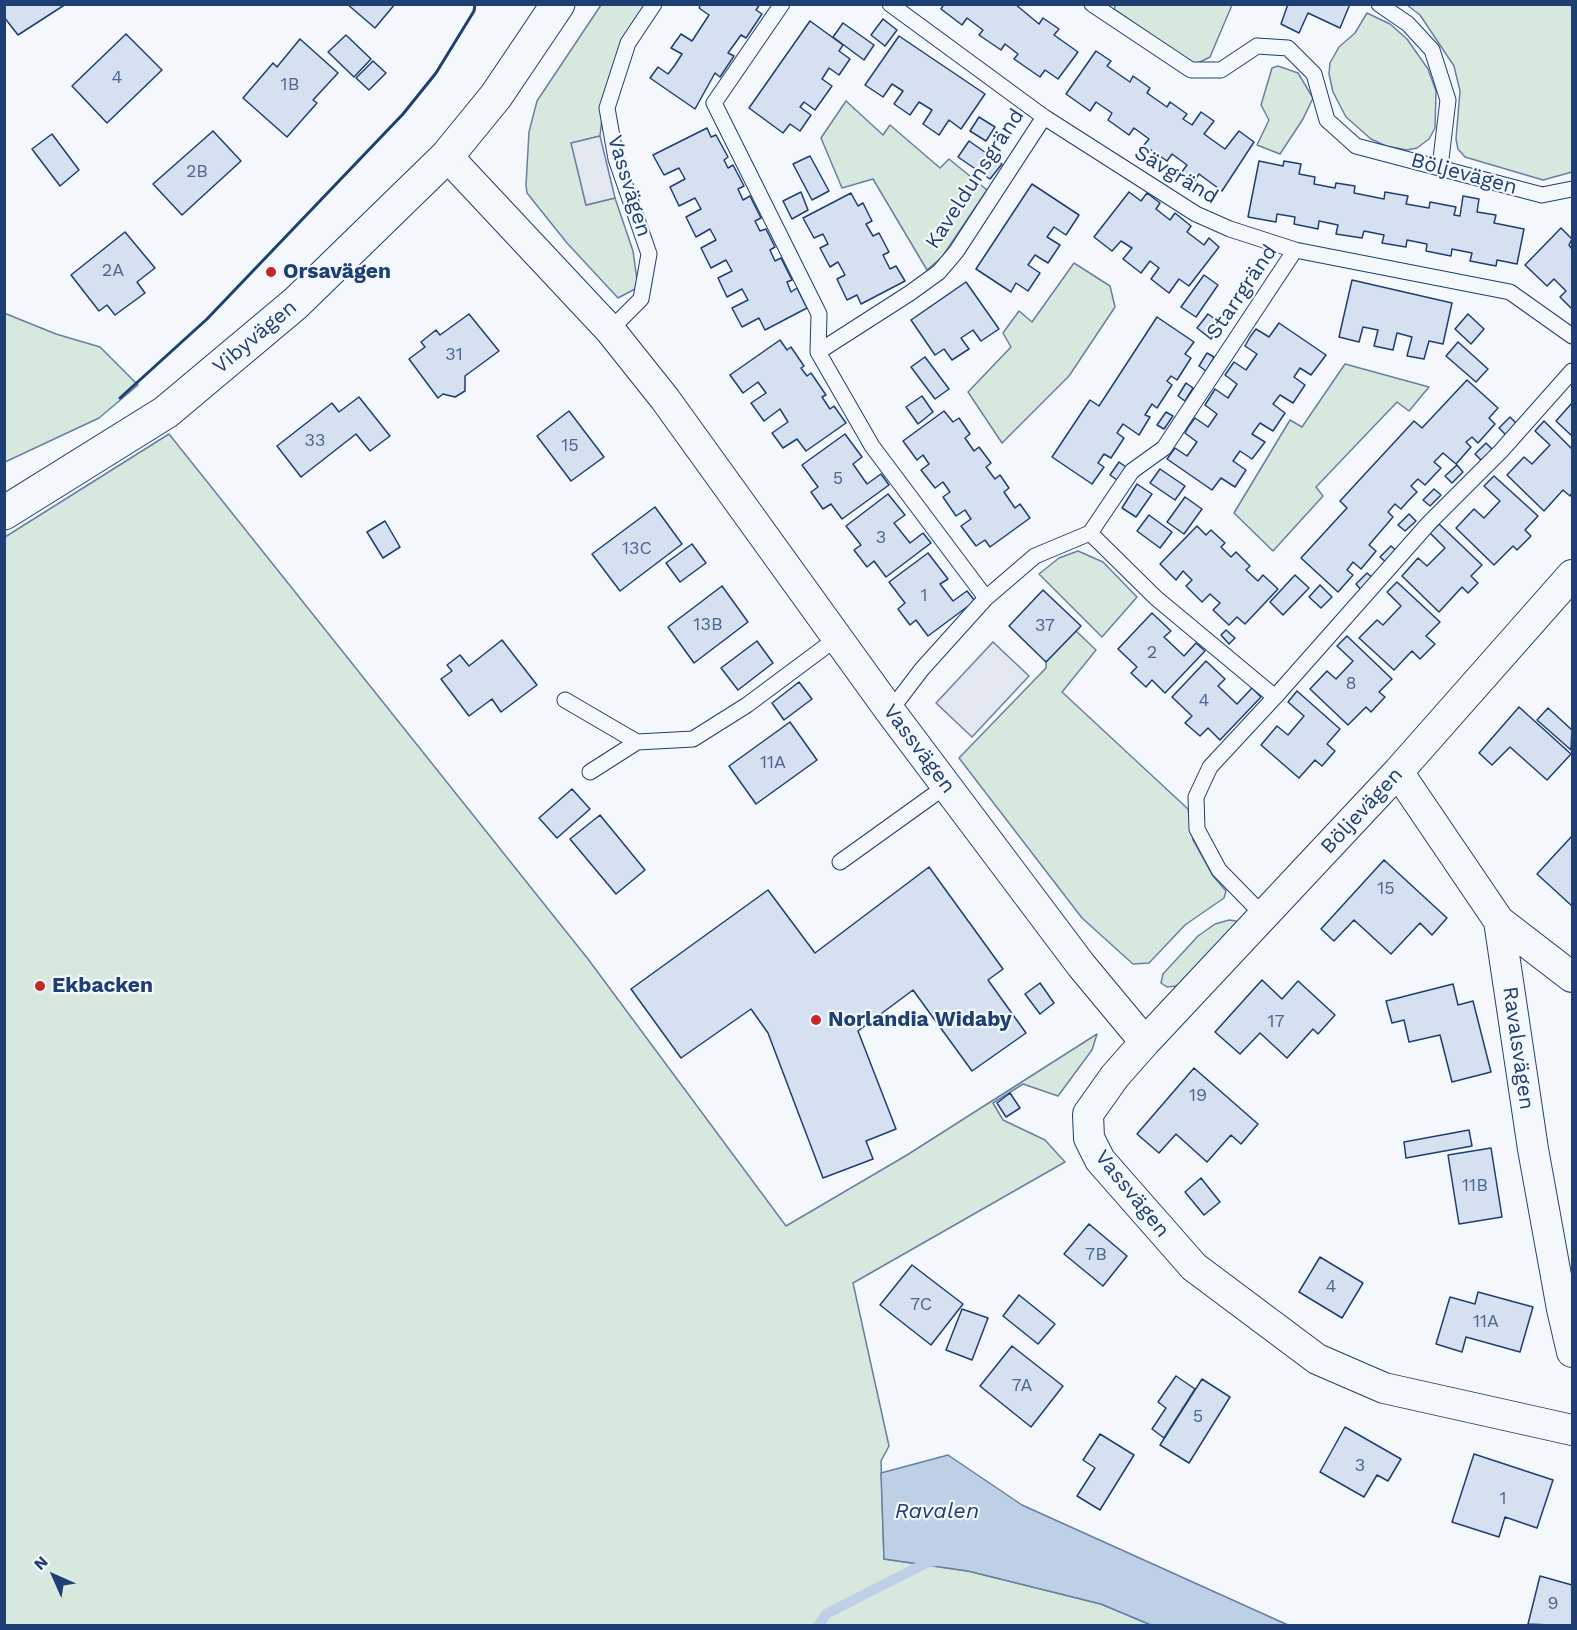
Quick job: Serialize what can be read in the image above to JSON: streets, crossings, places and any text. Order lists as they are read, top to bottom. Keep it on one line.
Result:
{"streets":{"street":["Böljevägen","Vassvägen","Vibyvägen","Ravalsvägen"],"lane":["Sävgränd","Kaveldunsgränd","Starrgränd"]},"crossings":[["Böljevägen","Vassvägen"],["Böljevägen","Ravalsvägen"],["Sävgränd","Kaveldunsgränd"],["Sävgränd","Starrgränd"],["Vassvägen","Vibyvägen"]],"water":["Ravalen"],"places":["Orsavägen","Ekbacken","Norlandia Widaby"],"house_numbers":["4","1B","2B","2A","31","33","15","5","3","13C","1","13B","37","2","8","4","11A","15","17","19","11B","7B","4","7C","11A","7A","5","3","1","9"],"north":"top left"}
